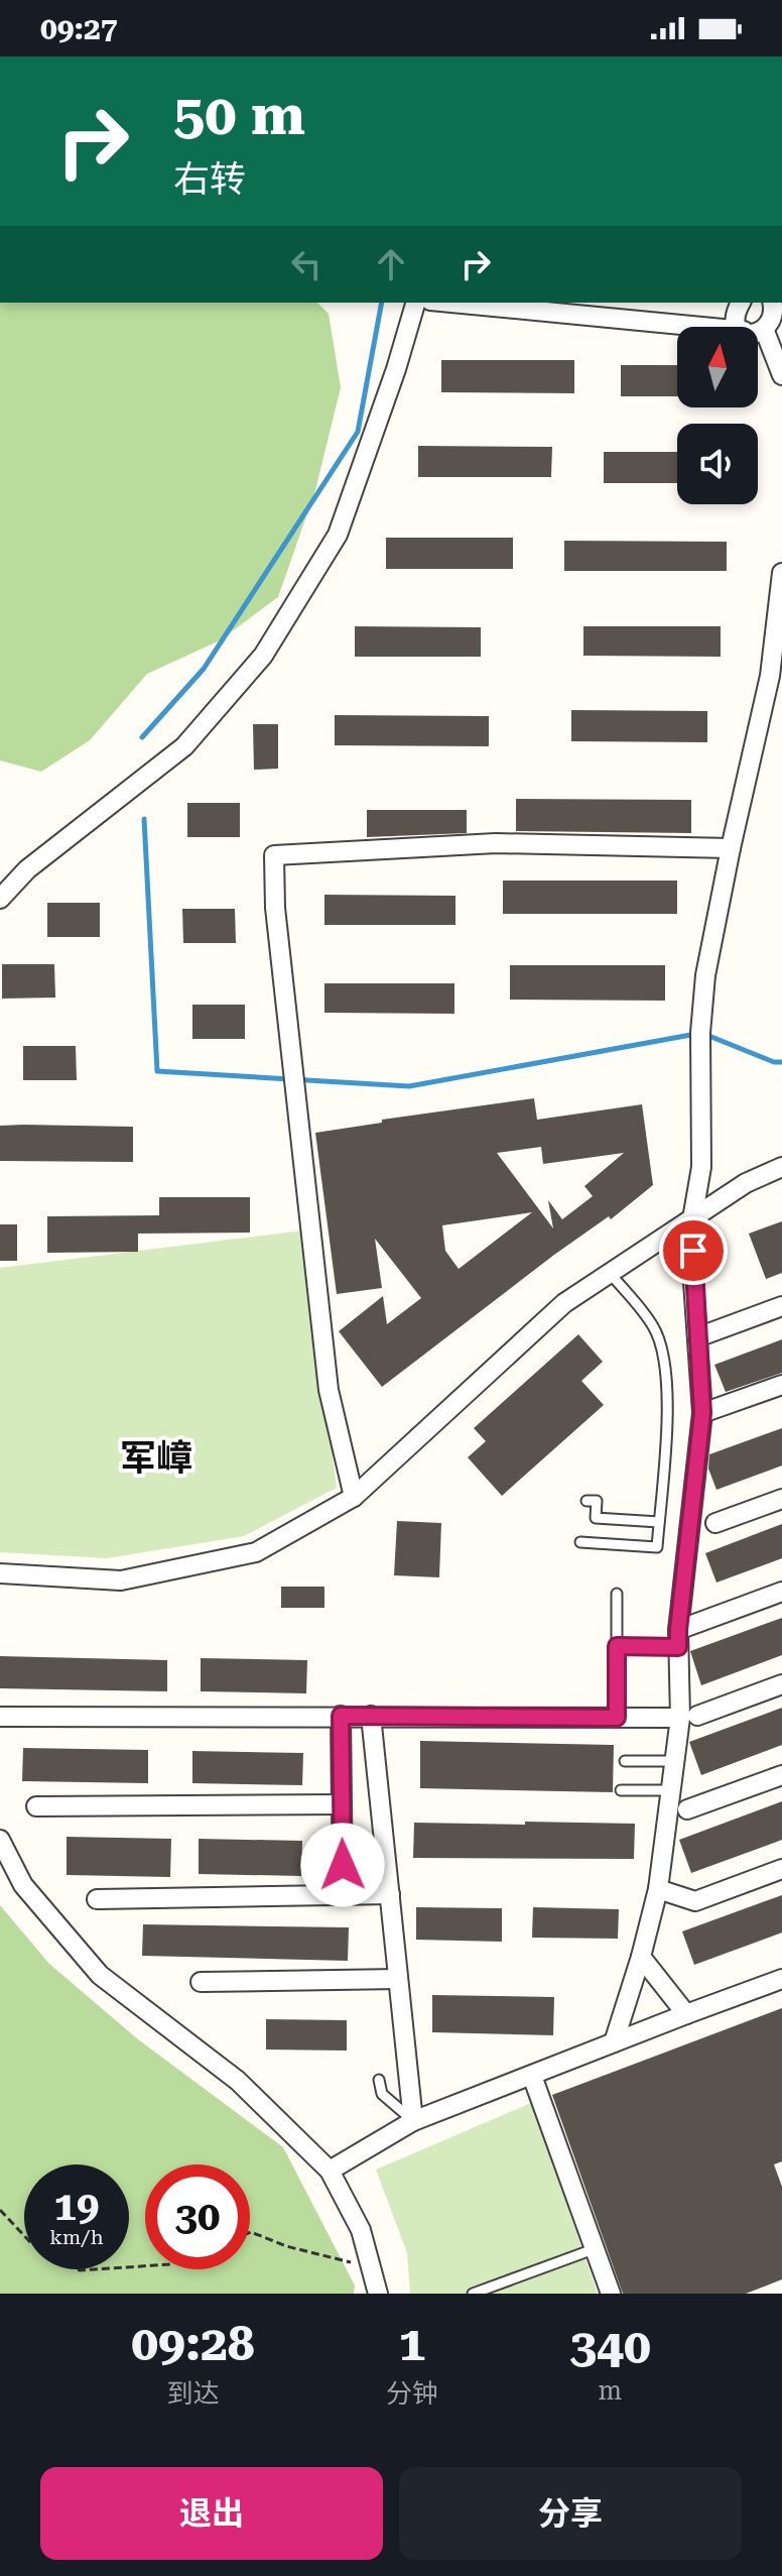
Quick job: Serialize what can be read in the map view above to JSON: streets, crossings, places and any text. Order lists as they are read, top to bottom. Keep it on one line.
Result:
{"districts":["军嶂"],"north":"top","page":{"status":"09:27","turn":["50 m","右转"],"speed":"19 km/h","limit":"30","eta":["09:28","到达","1","分钟","340","m"],"buttons":["退出","分享"]}}
